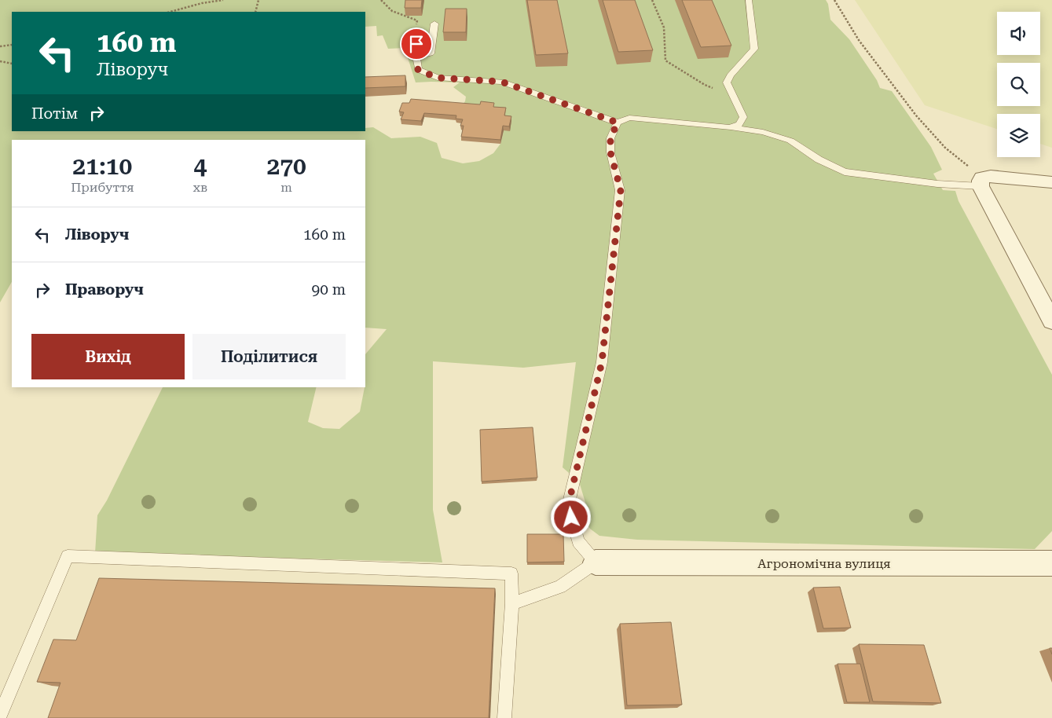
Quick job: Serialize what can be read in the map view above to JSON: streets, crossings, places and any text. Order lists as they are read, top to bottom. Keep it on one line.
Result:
{"streets":{"street":["Агрономічна вулиця"]},"page":{"turn":["160 m","Ліворуч"],"then":"Потім","eta":["21:10","Прибуття","4","хв","270","m"],"list":[{"name":"Ліворуч","value":"160 m"},{"name":"Праворуч","value":"90 m"}],"buttons":["Вихід","Поділитися"]}}
